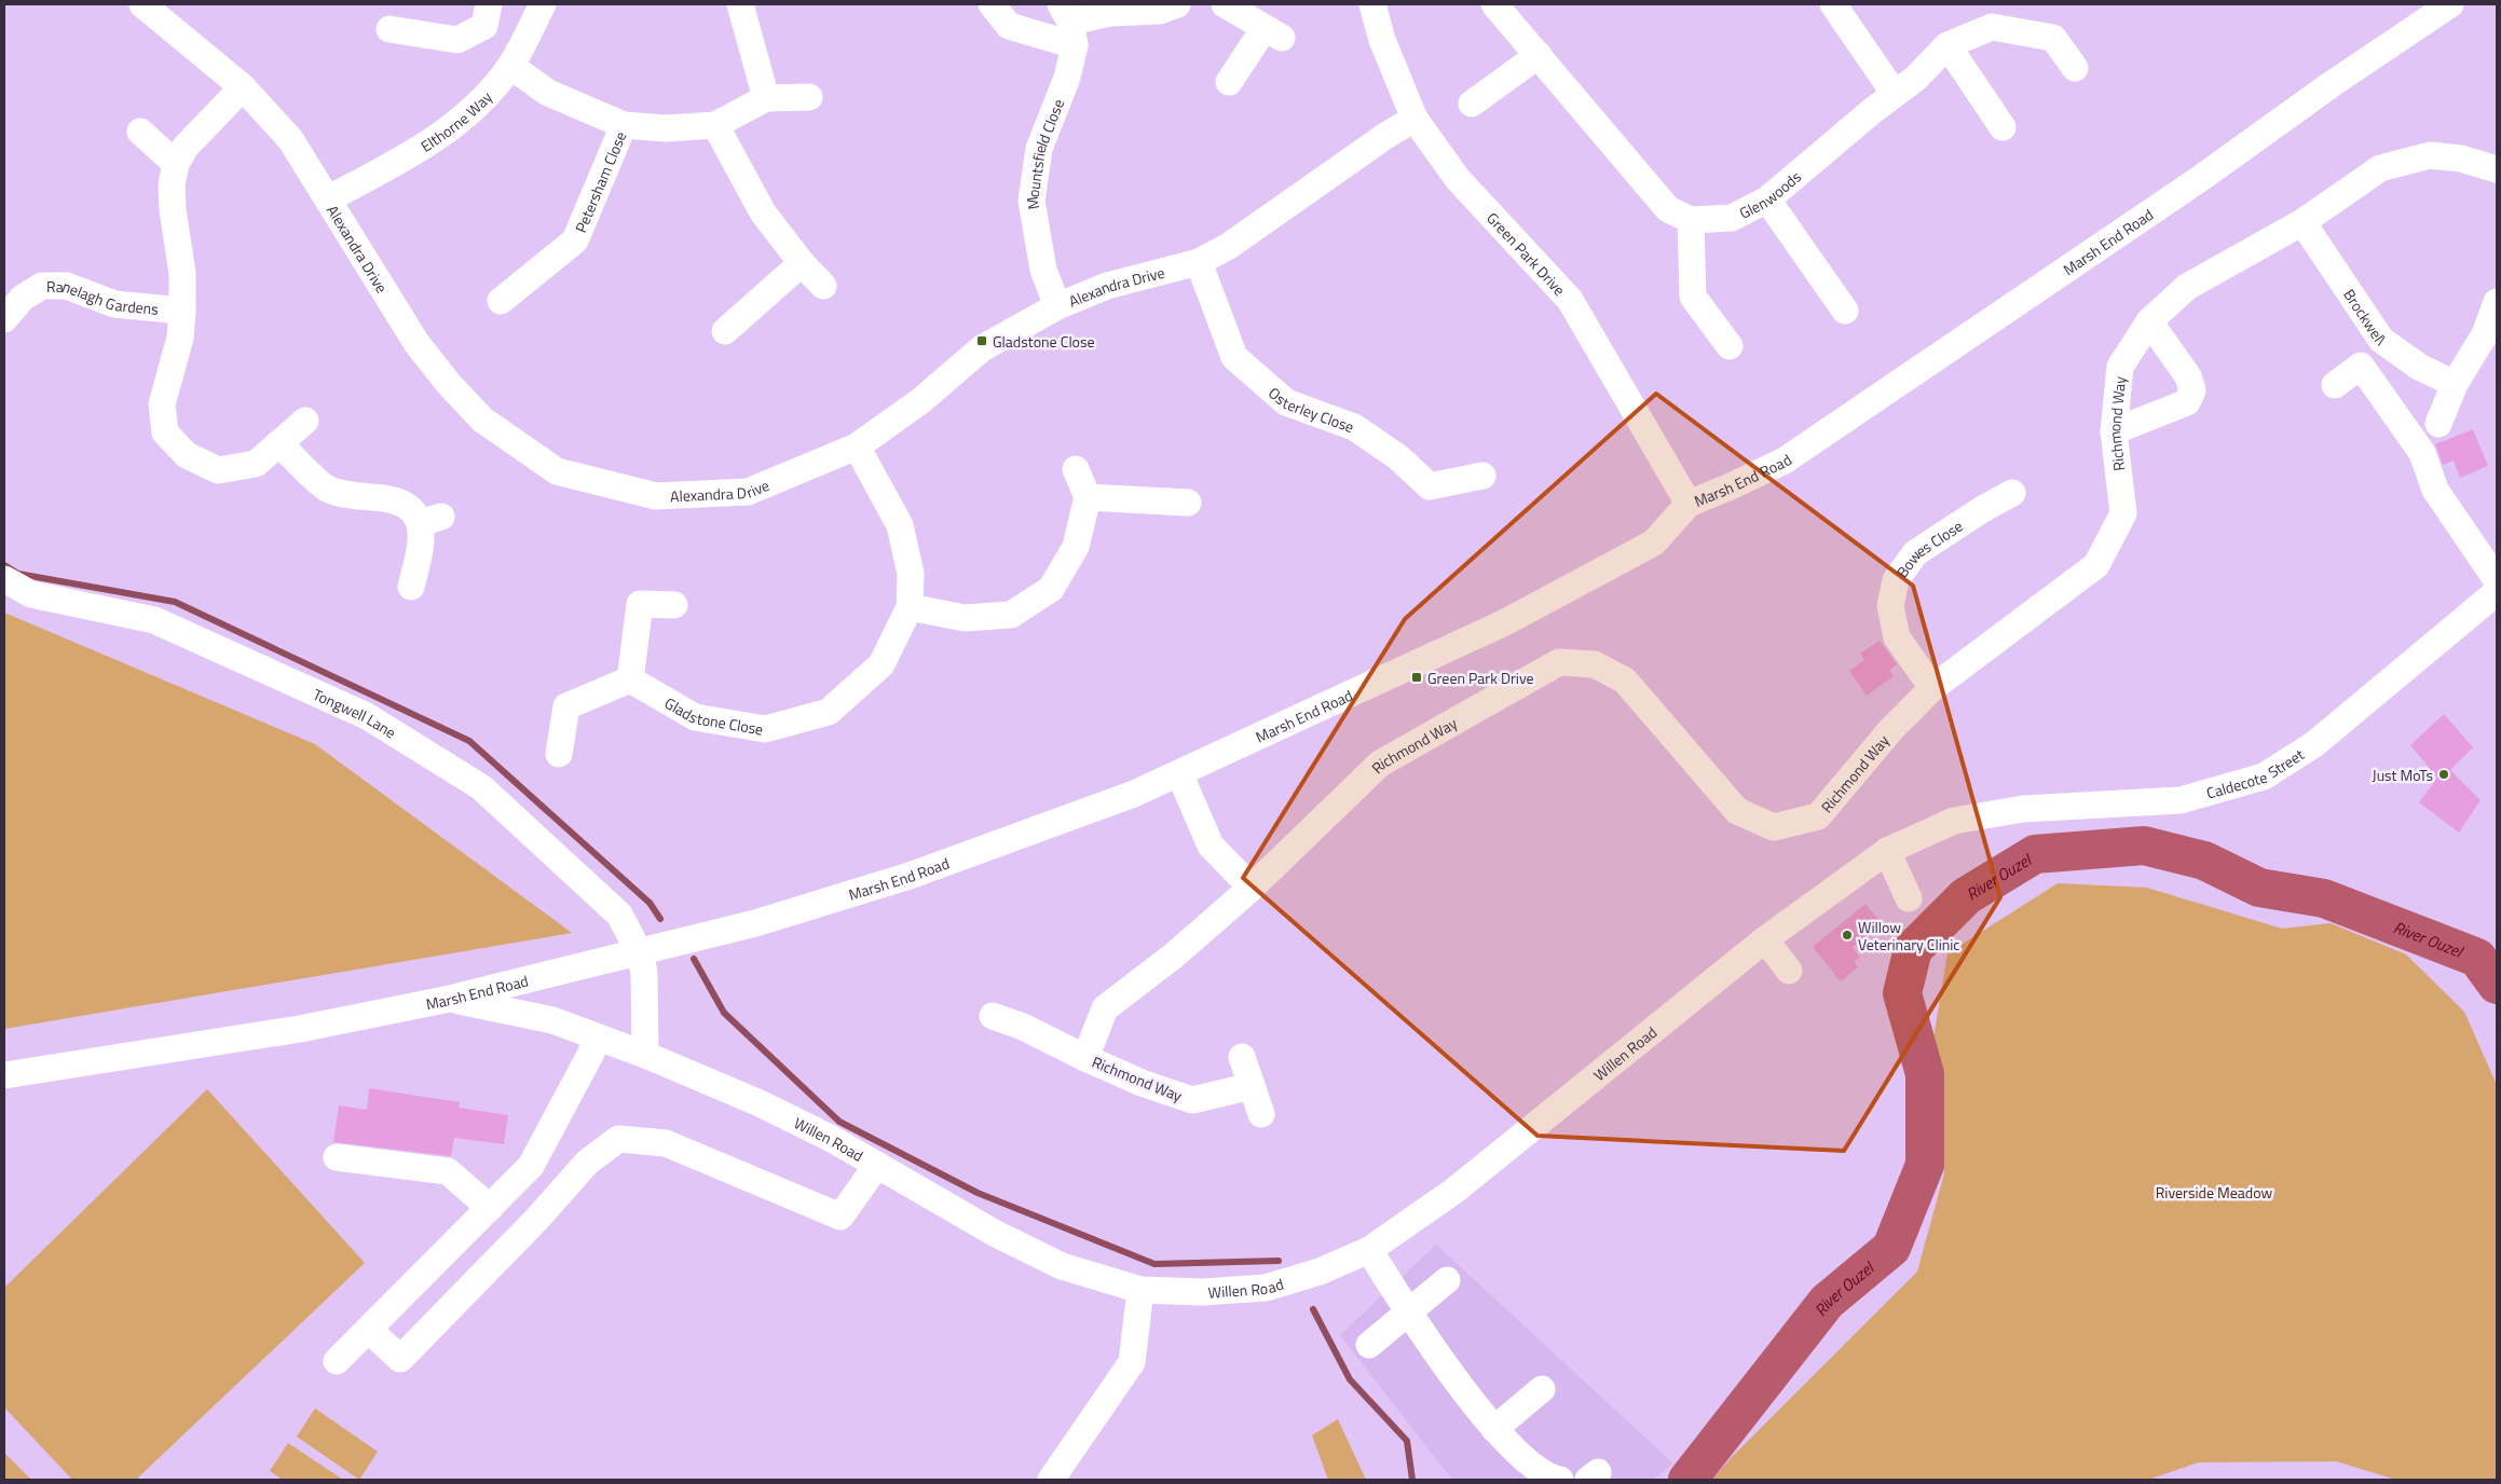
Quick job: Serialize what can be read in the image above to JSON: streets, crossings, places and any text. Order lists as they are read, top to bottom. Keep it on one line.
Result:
{"streets":{"street":["Elthorne Way","Mountsfield Close","Petersham Close","Glenwoods","Marsh End Road","Alexandra Drive","Green Park Drive","Ranelagh Gardens","Brockwell","Osterley Close","Richmond Way","Bowes Close","Gladstone Close","Tongwell Lane","Caldecote Street","Willen Road"]},"crossings":[["Elthorne Way","Petersham Close"],["Elthorne Way","Alexandra Drive"],["Mountsfield Close","Alexandra Drive"],["Marsh End Road","Green Park Drive"],["Marsh End Road","Tongwell Lane"],["Marsh End Road","Willen Road"],["Alexandra Drive","Green Park Drive"],["Alexandra Drive","Ranelagh Gardens"],["Alexandra Drive","Osterley Close"],["Alexandra Drive","Gladstone Close"],["Brockwell","Richmond Way"],["Richmond Way","Bowes Close"],["Caldecote Street","Willen Road"]],"water":["River Ouzel"],"parks":["Riverside Meadow"],"places":{"transit":["Gladstone Close","Green Park Drive"],"other":["Just MoTs","Willow Veterinary Clinic"]}}
